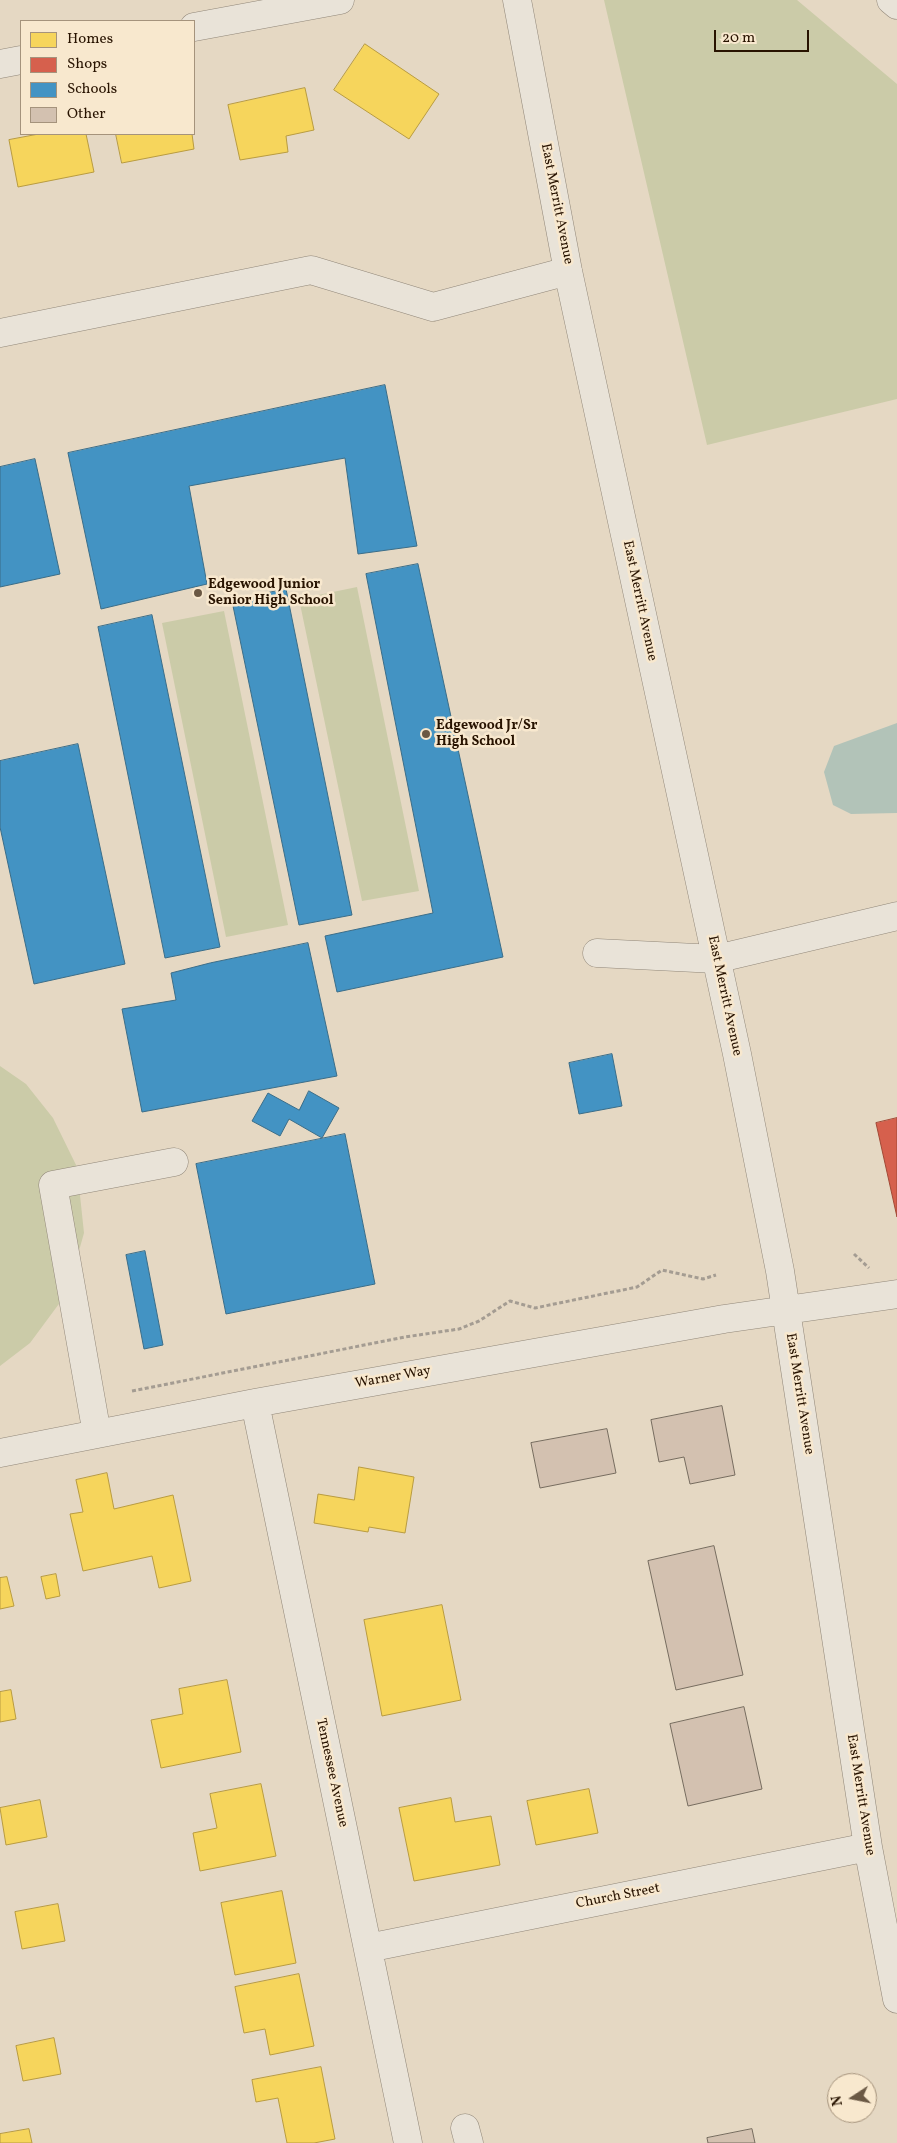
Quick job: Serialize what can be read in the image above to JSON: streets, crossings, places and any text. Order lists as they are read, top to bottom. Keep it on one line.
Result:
{"streets":{"street":["East Merritt Avenue","Warner Way","Tennessee Avenue","Church Street"]},"crossings":[["East Merritt Avenue","Warner Way"],["East Merritt Avenue","Church Street"],["Warner Way","Tennessee Avenue"],["Tennessee Avenue","Church Street"]],"places":["Edgewood Junior Senior High School","Edgewood Jr/Sr High School"],"legend":["Homes","Shops","Schools","Other"],"scale_bar":"20 m","north":"left"}
